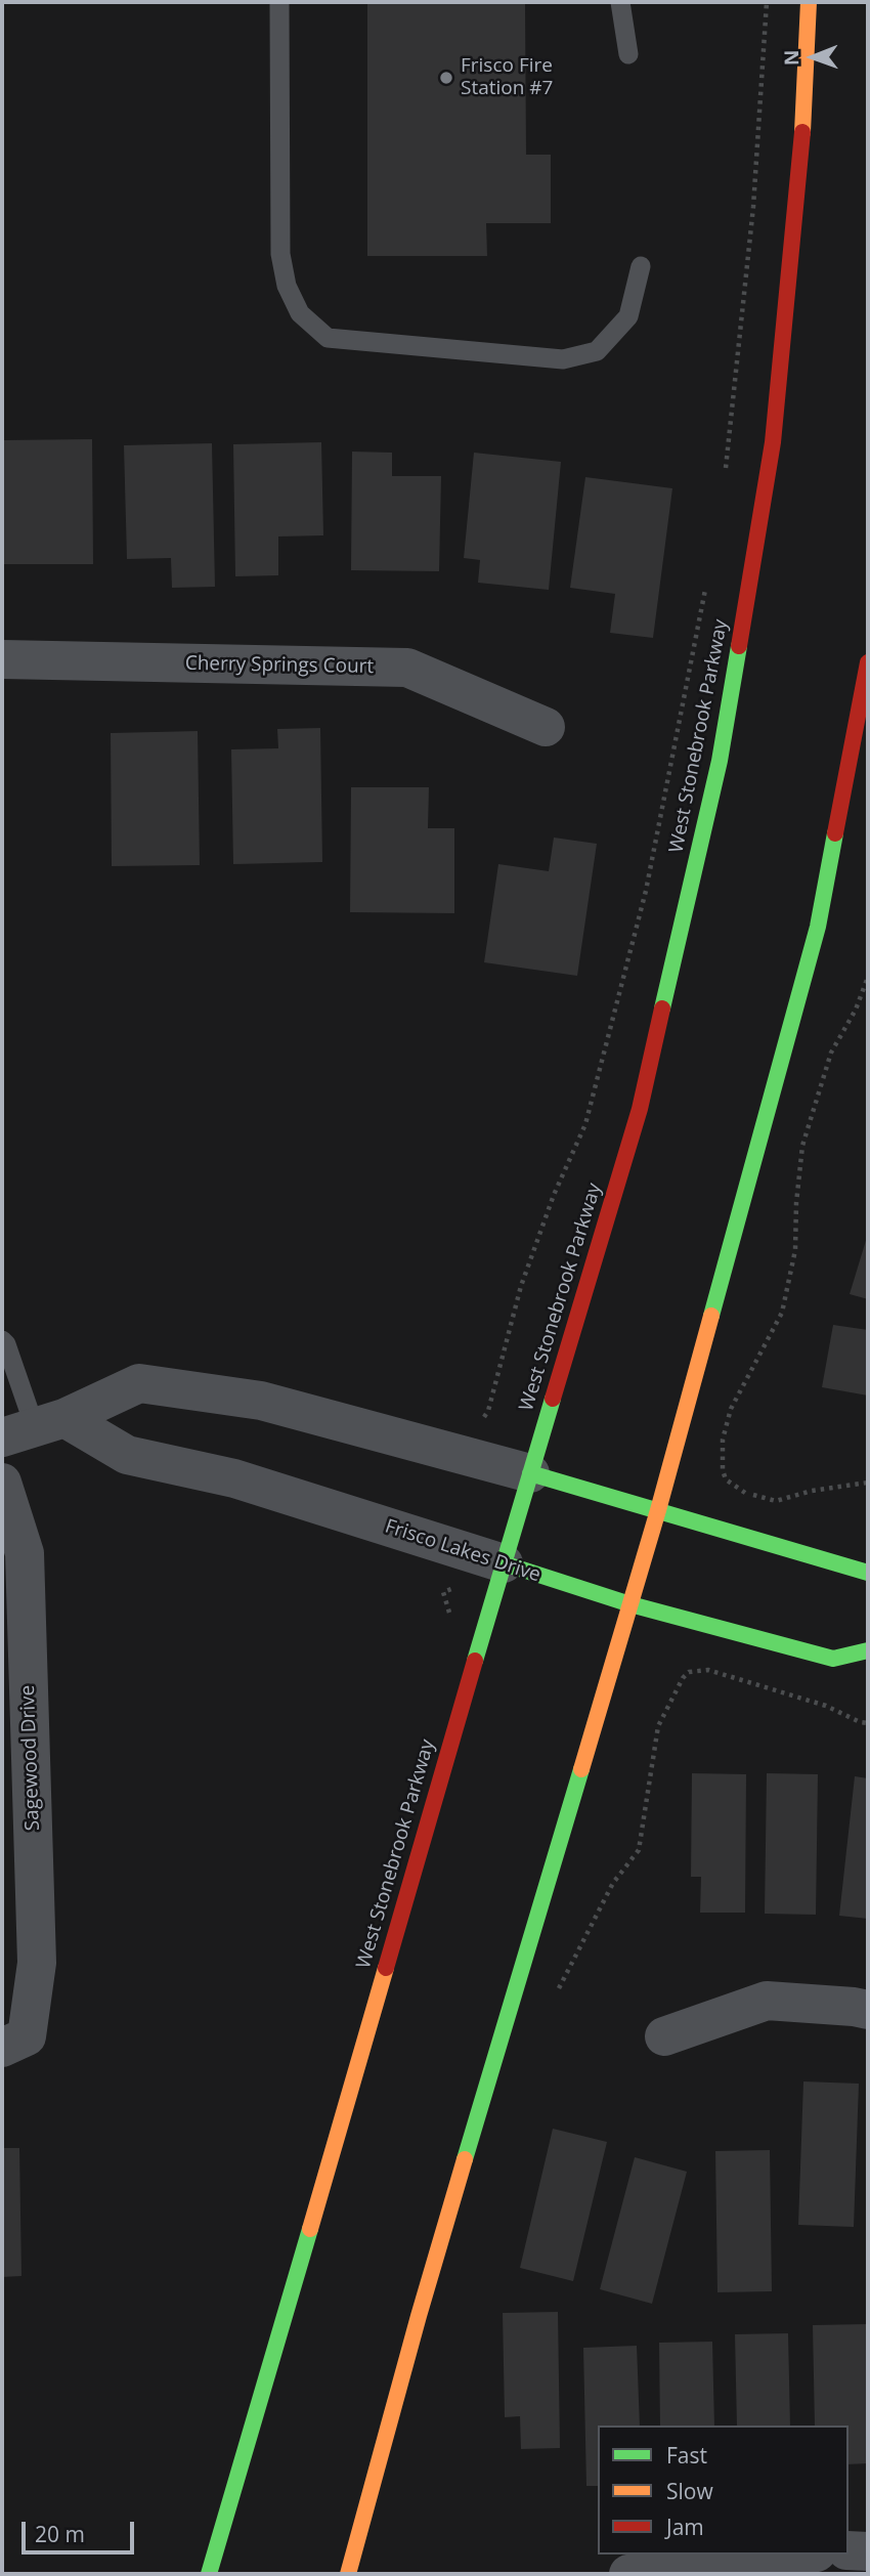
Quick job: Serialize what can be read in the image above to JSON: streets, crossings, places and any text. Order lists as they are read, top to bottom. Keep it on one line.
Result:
{"streets":{"street":["Cherry Springs Court","West Stonebrook Parkway","Frisco Lakes Drive","Sagewood Drive"]},"crossings":[["West Stonebrook Parkway","Frisco Lakes Drive"]],"places":["Frisco Fire Station #7"],"legend":["Fast","Slow","Jam"],"scale_bar":"20 m","north":"left"}
